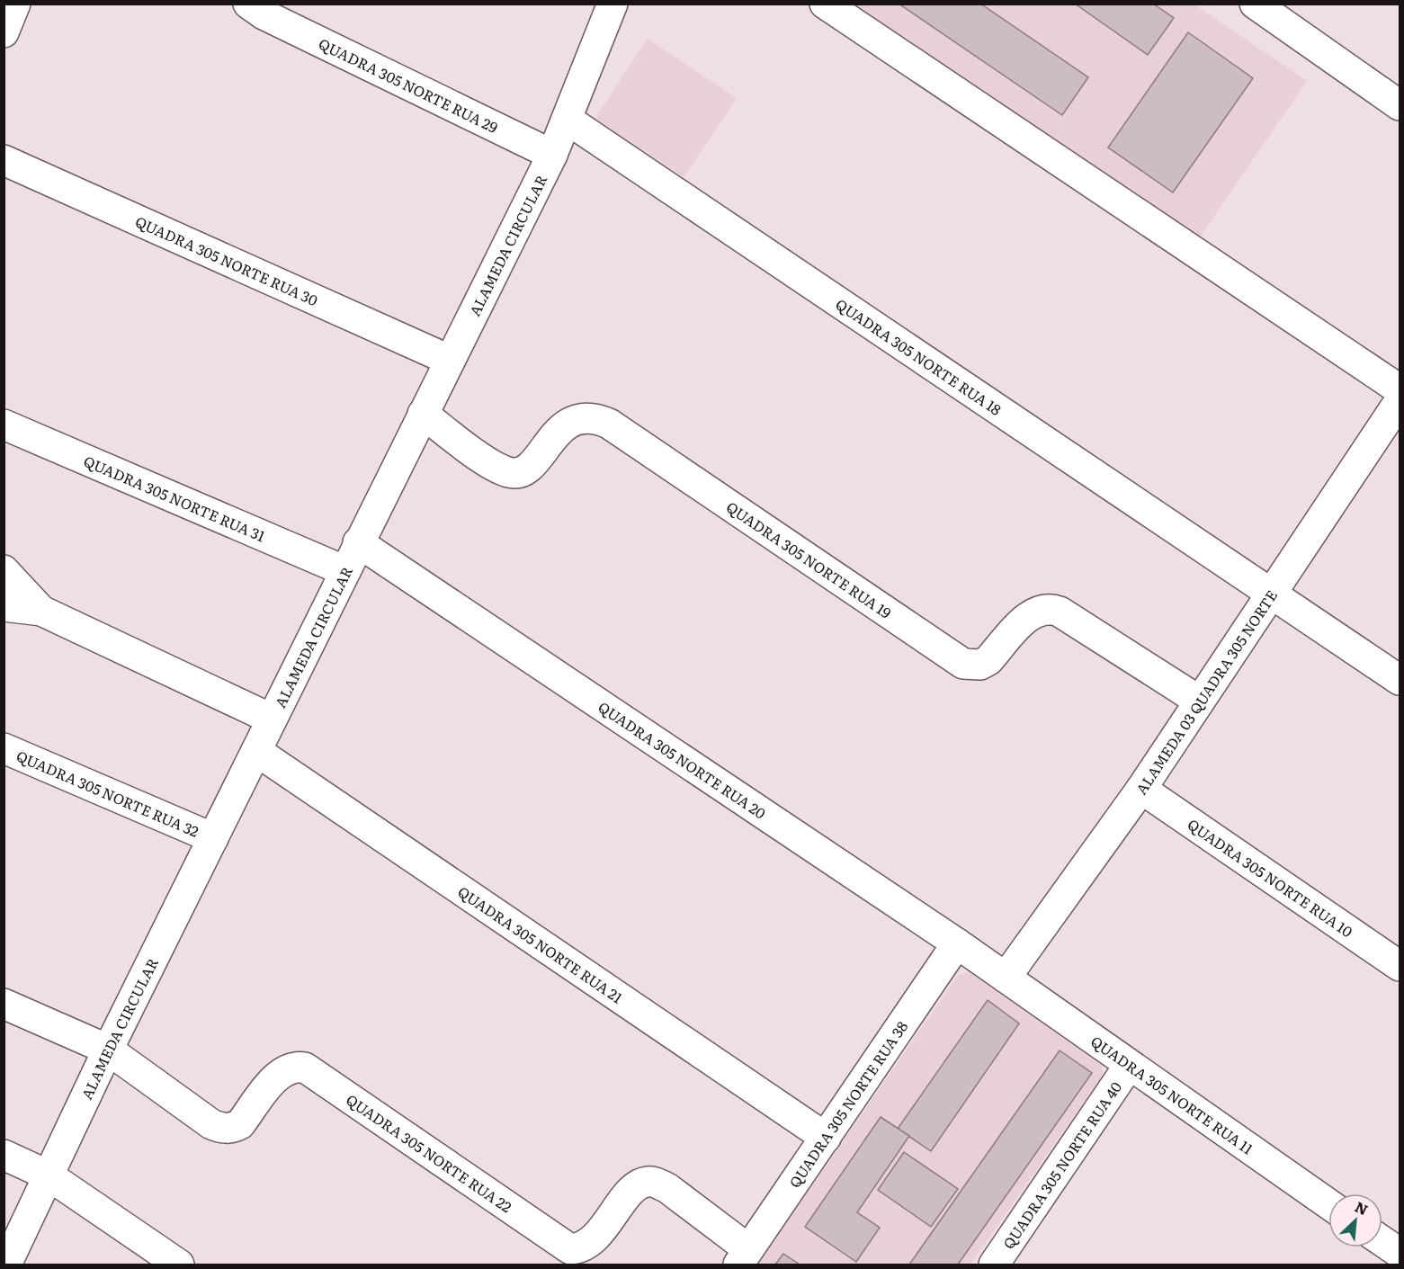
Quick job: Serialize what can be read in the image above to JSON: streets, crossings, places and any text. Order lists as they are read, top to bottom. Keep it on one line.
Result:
{"streets":{"street":["QUADRA 305 NORTE RUA 29","ALAMEDA CIRCULAR","QUADRA 305 NORTE RUA 30","QUADRA 305 NORTE RUA 18","QUADRA 305 NORTE RUA 31","QUADRA 305 NORTE RUA 19","ALAMEDA 03 QUADRA 305 NORTE","QUADRA 305 NORTE RUA 20","QUADRA 305 NORTE RUA 32","QUADRA 305 NORTE RUA 10","QUADRA 305 NORTE RUA 21","QUADRA 305 NORTE RUA 11","QUADRA 305 NORTE RUA 38","QUADRA 305 NORTE RUA 22","QUADRA 305 NORTE RUA 40"]},"crossings":[["QUADRA 305 NORTE RUA 29","ALAMEDA CIRCULAR"],["ALAMEDA CIRCULAR","QUADRA 305 NORTE RUA 30"],["ALAMEDA CIRCULAR","QUADRA 305 NORTE RUA 18"],["ALAMEDA CIRCULAR","QUADRA 305 NORTE RUA 31"],["ALAMEDA CIRCULAR","QUADRA 305 NORTE RUA 19"],["ALAMEDA CIRCULAR","QUADRA 305 NORTE RUA 20"],["ALAMEDA CIRCULAR","QUADRA 305 NORTE RUA 32"],["ALAMEDA CIRCULAR","QUADRA 305 NORTE RUA 21"],["ALAMEDA CIRCULAR","QUADRA 305 NORTE RUA 22"],["QUADRA 305 NORTE RUA 18","ALAMEDA 03 QUADRA 305 NORTE"],["QUADRA 305 NORTE RUA 19","ALAMEDA 03 QUADRA 305 NORTE"],["ALAMEDA 03 QUADRA 305 NORTE","QUADRA 305 NORTE RUA 20"],["ALAMEDA 03 QUADRA 305 NORTE","QUADRA 305 NORTE RUA 10"],["ALAMEDA 03 QUADRA 305 NORTE","QUADRA 305 NORTE RUA 11"],["QUADRA 305 NORTE RUA 20","QUADRA 305 NORTE RUA 11"],["QUADRA 305 NORTE RUA 20","QUADRA 305 NORTE RUA 38"],["QUADRA 305 NORTE RUA 21","QUADRA 305 NORTE RUA 38"],["QUADRA 305 NORTE RUA 11","QUADRA 305 NORTE RUA 40"],["QUADRA 305 NORTE RUA 38","QUADRA 305 NORTE RUA 22"]],"north":"top right"}
